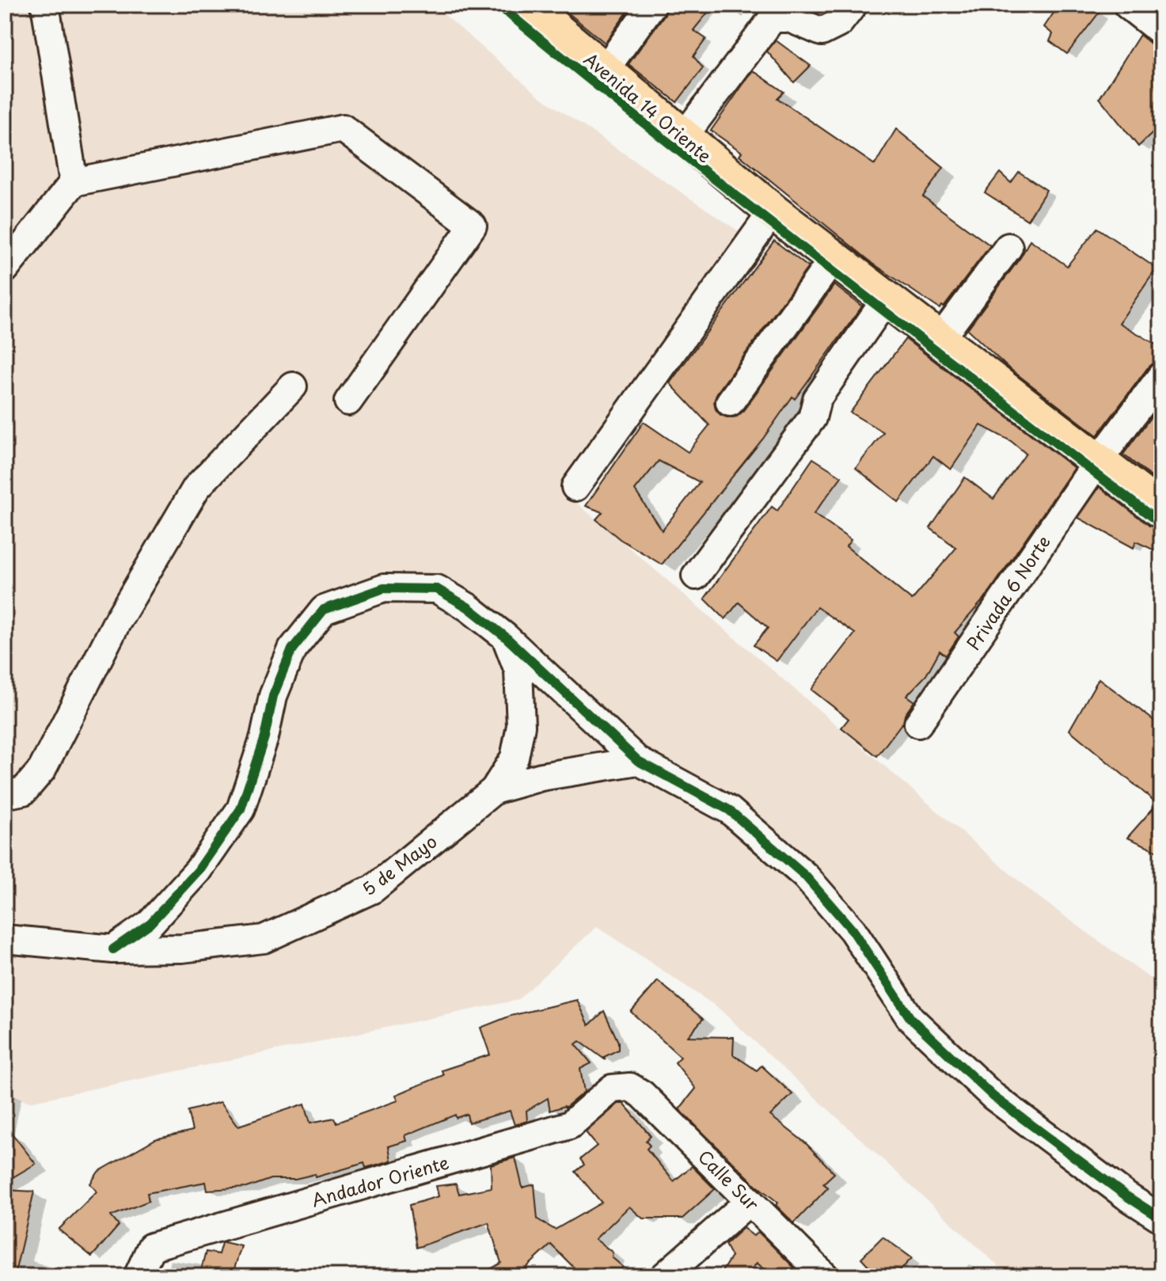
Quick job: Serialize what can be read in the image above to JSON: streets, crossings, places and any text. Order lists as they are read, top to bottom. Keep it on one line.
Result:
{"streets":{"main road":["Avenida 14 Oriente"],"street":["Privada 6 Norte","5 de Mayo","Calle Sur","Andador Oriente"]},"crossings":[["Avenida 14 Oriente","Privada 6 Norte"],["Calle Sur","Andador Oriente"]]}
